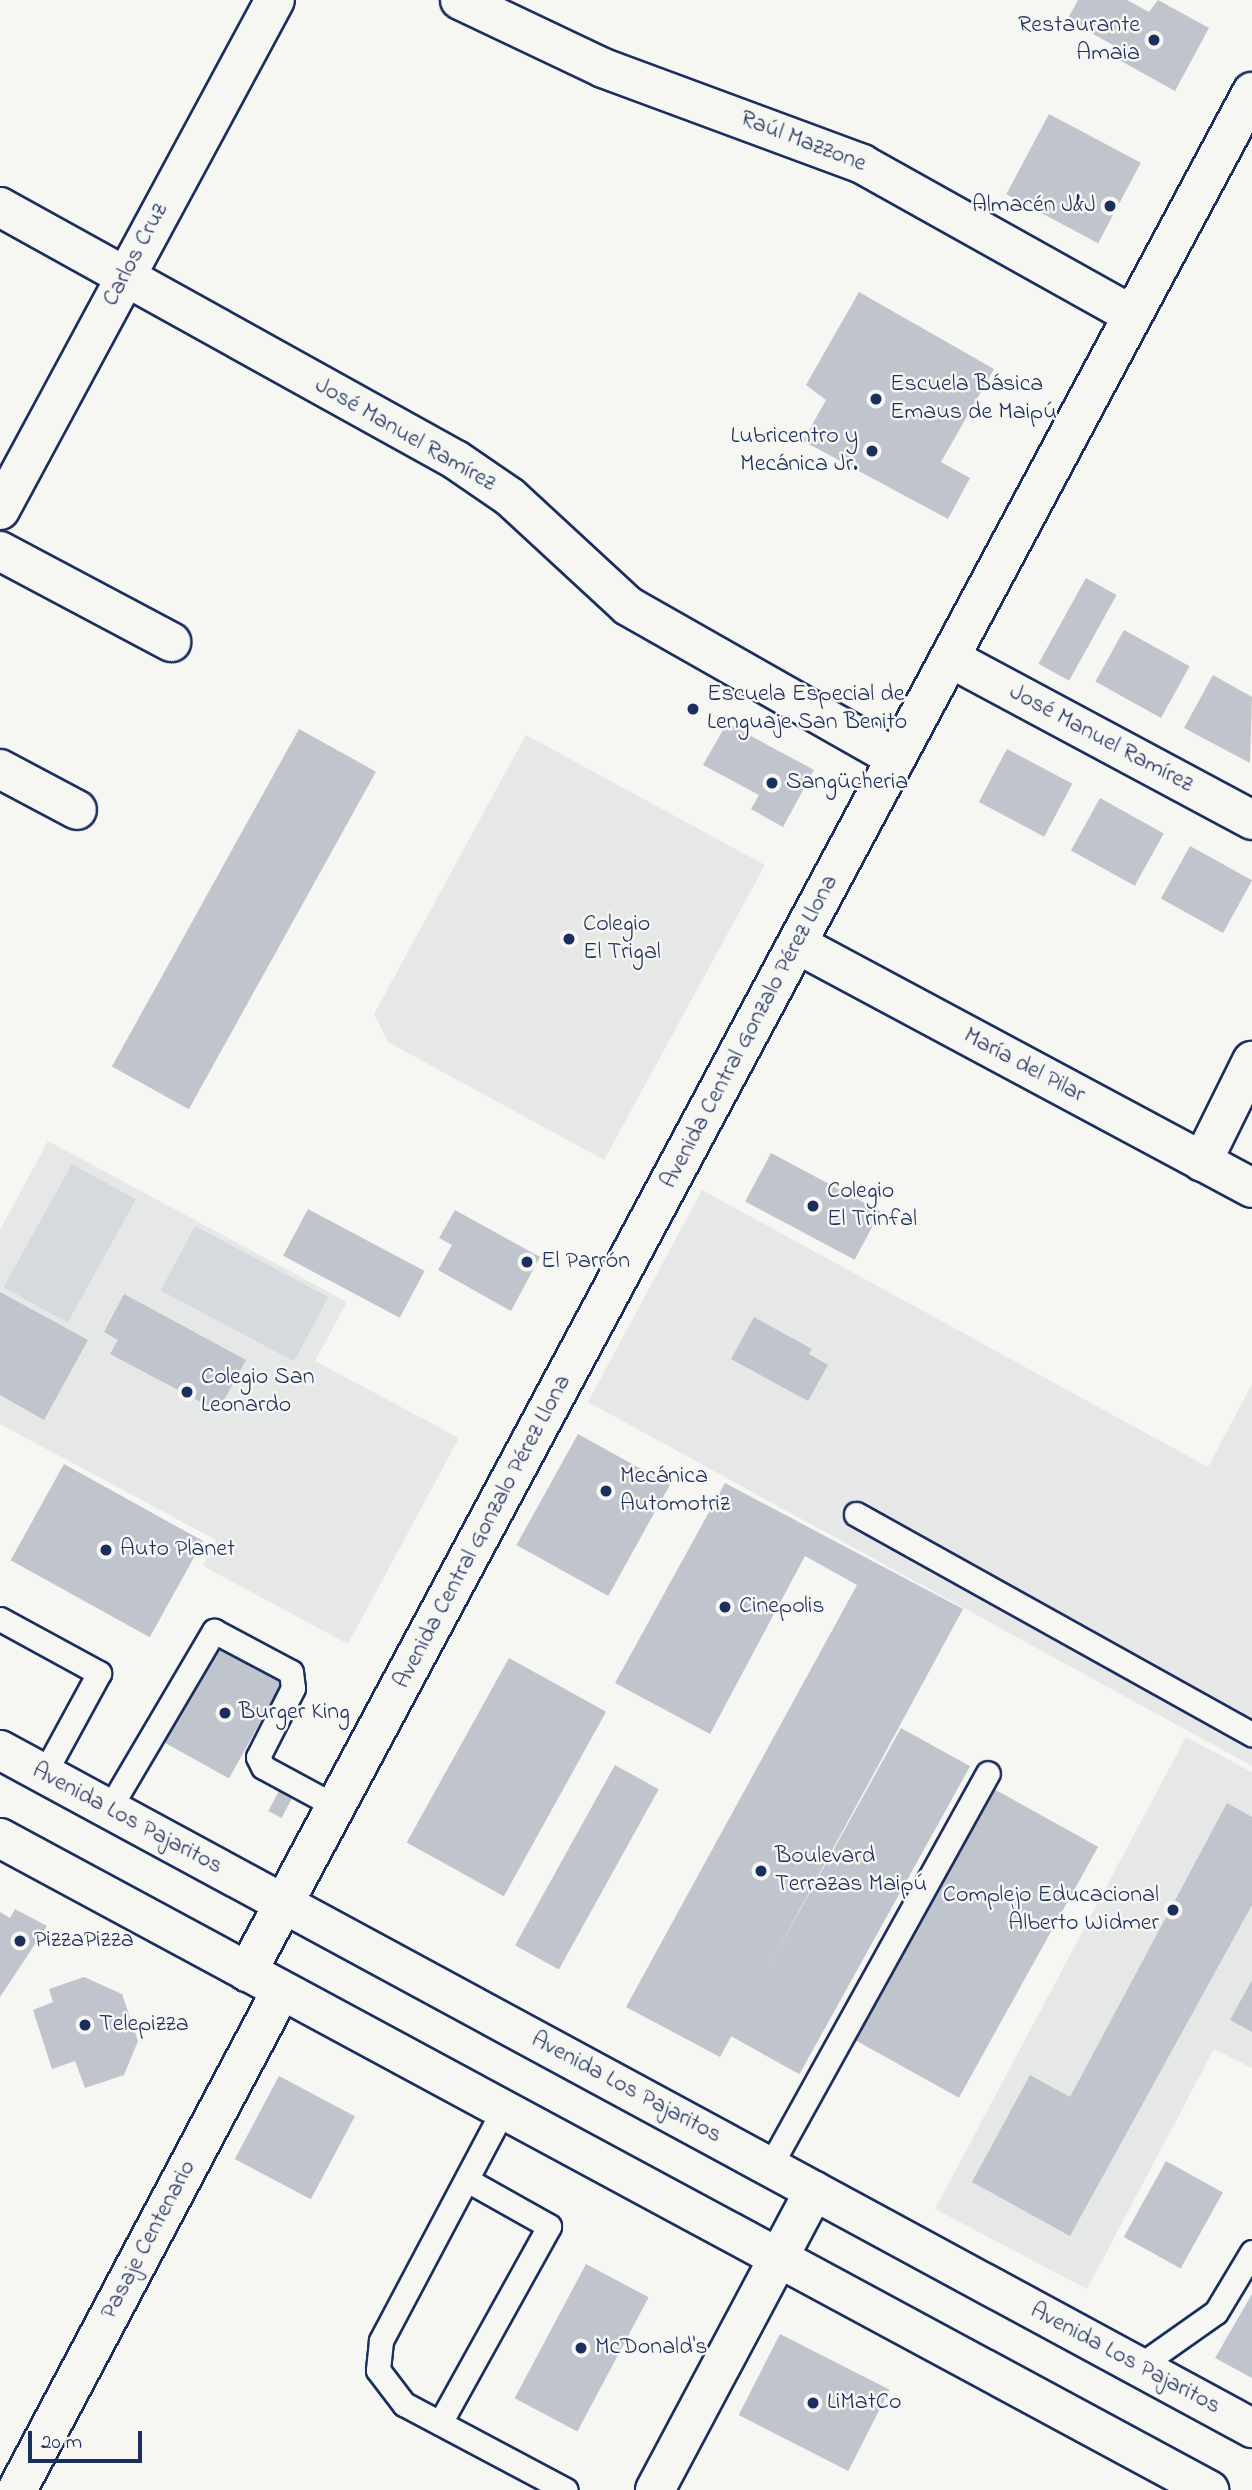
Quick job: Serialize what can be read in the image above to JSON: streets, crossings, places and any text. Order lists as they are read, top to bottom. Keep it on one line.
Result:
{"streets":{"street":["Raúl Mazzone","Carlos Cruz","José Manuel Ramírez","Avenida Central Gonzalo Pérez Llona","María del Pilar","Avenida Los Pajaritos","Pasaje Centenario"]},"crossings":[["Raúl Mazzone","Avenida Central Gonzalo Pérez Llona"],["Carlos Cruz","José Manuel Ramírez"],["José Manuel Ramírez","Avenida Central Gonzalo Pérez Llona"],["Avenida Central Gonzalo Pérez Llona","María del Pilar"],["Avenida Central Gonzalo Pérez Llona","Avenida Los Pajaritos"]],"places":["Restaurante Amaia","Almacén J&J","Escuela Básica Emaus de Maipú","Lubricentro y Mecánica Jr.","Escuela Especial de Lenguaje San Benito","Sangücheria","Colegio El Trigal","Colegio El Trinfal","El Parrón","Colegio San Leonardo","Mecánica Automotriz","Auto Planet","Cinepolis","Burger King","Boulevard Terrazas Maipú","Complejo Educacional Alberto Widmer","PizzaPizza","Telepizza","McDonald's","LiMatCo"],"scale_bar":"20 m"}
